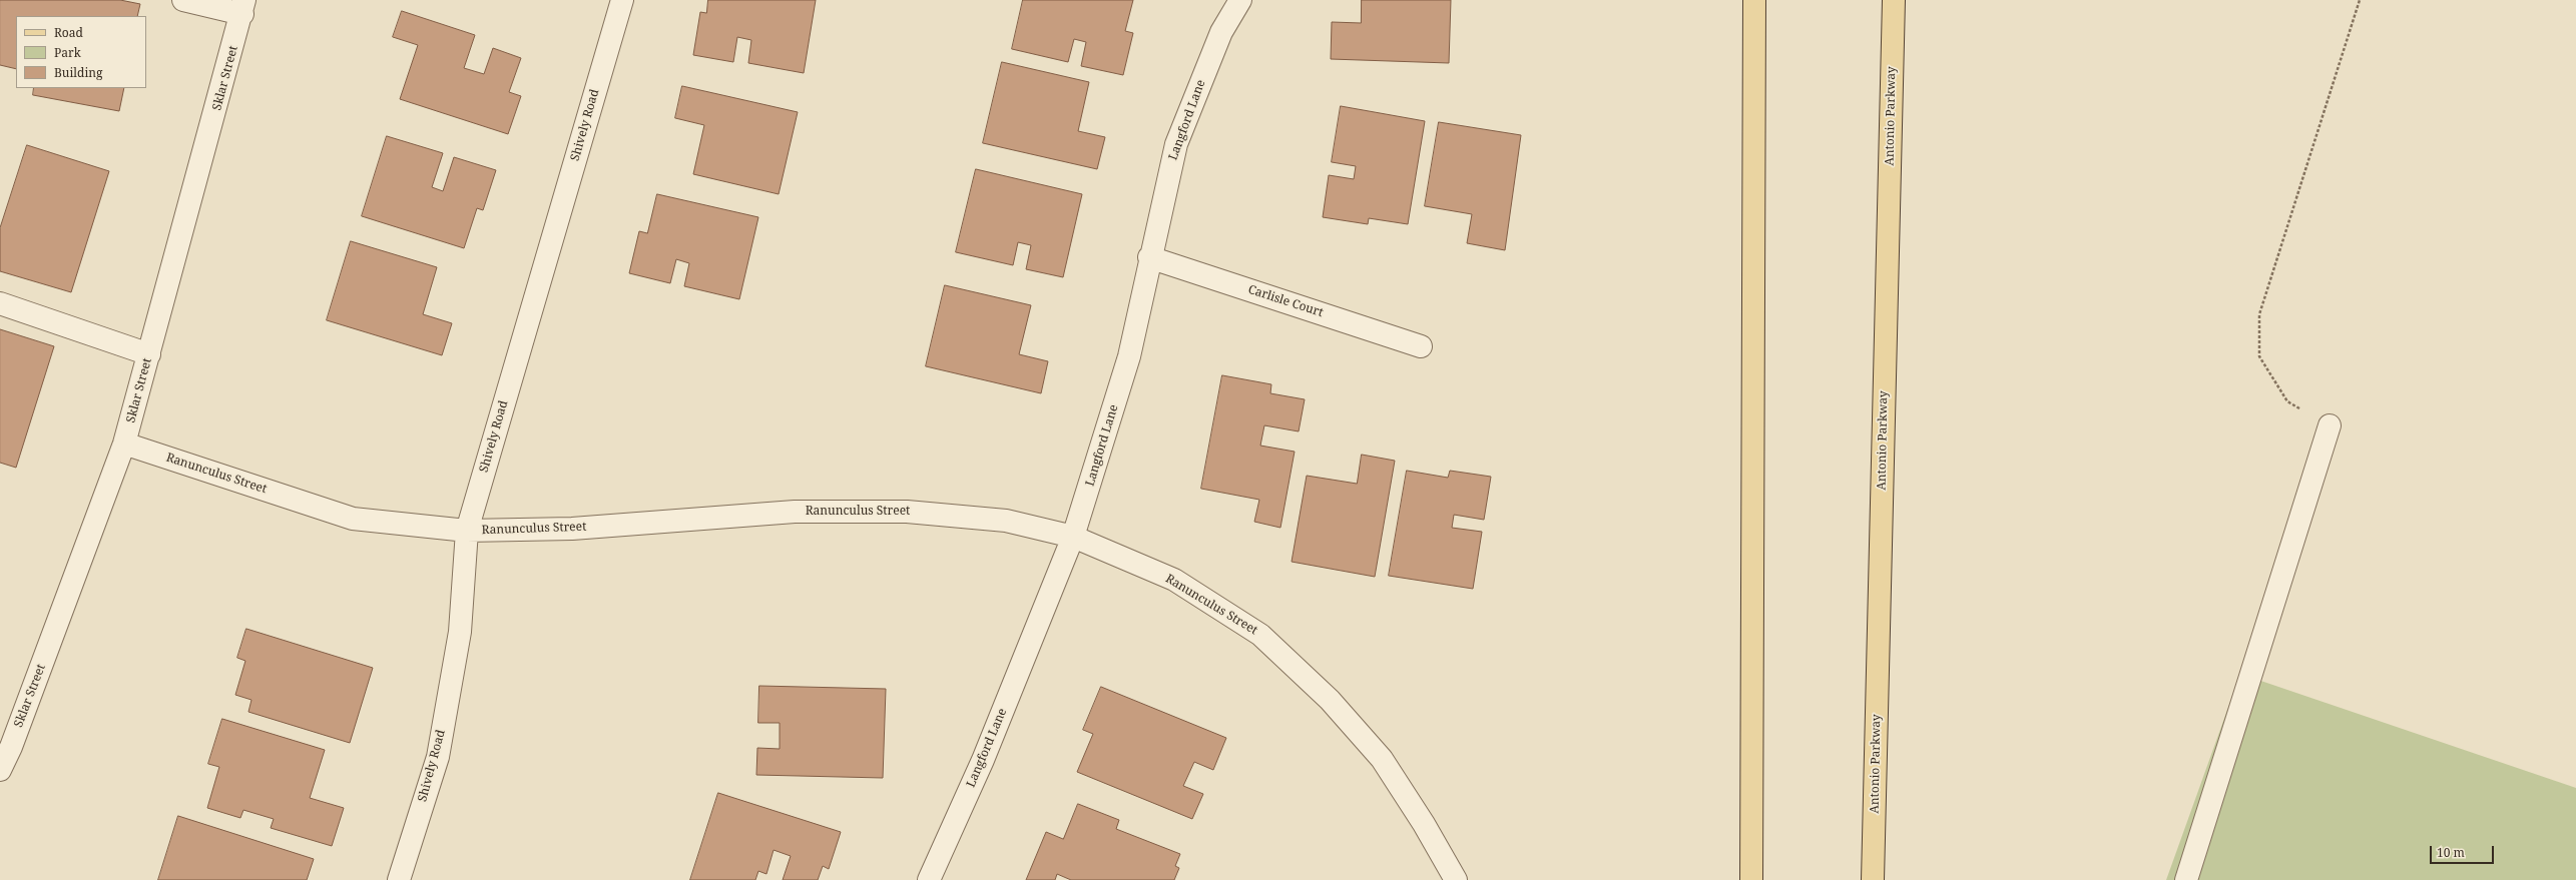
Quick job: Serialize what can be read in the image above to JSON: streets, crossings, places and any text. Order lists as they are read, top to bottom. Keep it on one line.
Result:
{"streets":{"main road":["Antonio Parkway"],"street":["Sklar Street","Langford Lane","Shively Road","Carlisle Court","Ranunculus Street"]},"crossings":[["Sklar Street","Ranunculus Street"],["Langford Lane","Carlisle Court"],["Langford Lane","Ranunculus Street"],["Shively Road","Ranunculus Street"]],"legend":["Road","Park","Building"],"scale_bar":"10 m"}
